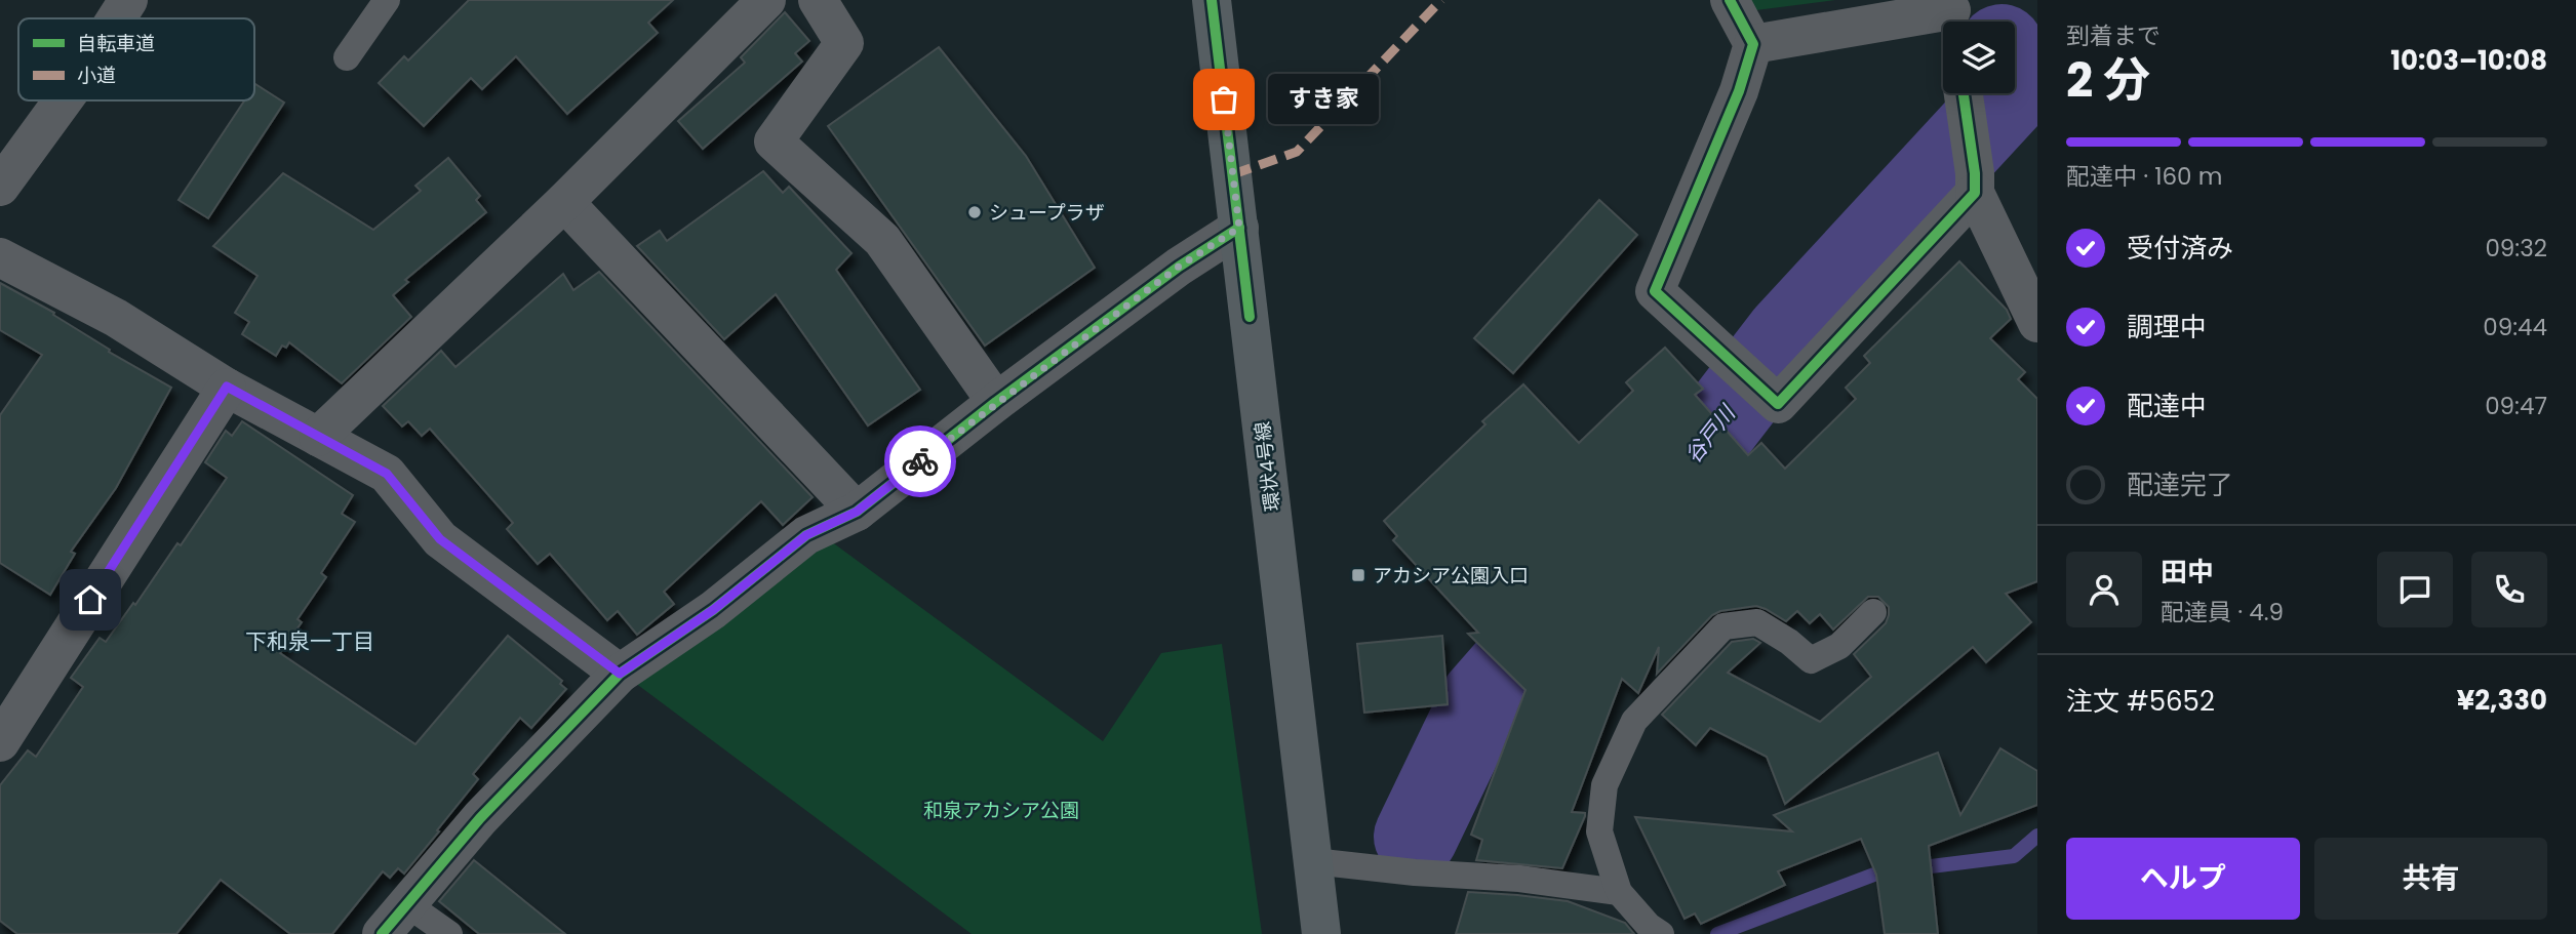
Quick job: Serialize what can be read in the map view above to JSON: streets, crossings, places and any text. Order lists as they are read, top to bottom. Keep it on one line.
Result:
{"streets":{"main road":["環状4号線"]},"districts":["下和泉一丁目"],"water":["谷戸川"],"parks":["和泉アカシア公園"],"places":{"other":["すき家","シュープラザ"],"transit":["アカシア公園入口"]},"legend":["自転車道","小道"],"page":{"heading":["2 分","到着まで","10:03–10:08"],"panel":["田中","配達員 · 4.9","注文 #5652","¥2,330"],"bubble":"すき家","bar":"配達中 · 160 m","list":[["受付済み","09:32"],["調理中","09:44"],["配達中","09:47"],"配達完了"],"buttons":["ヘルプ","共有"]}}
